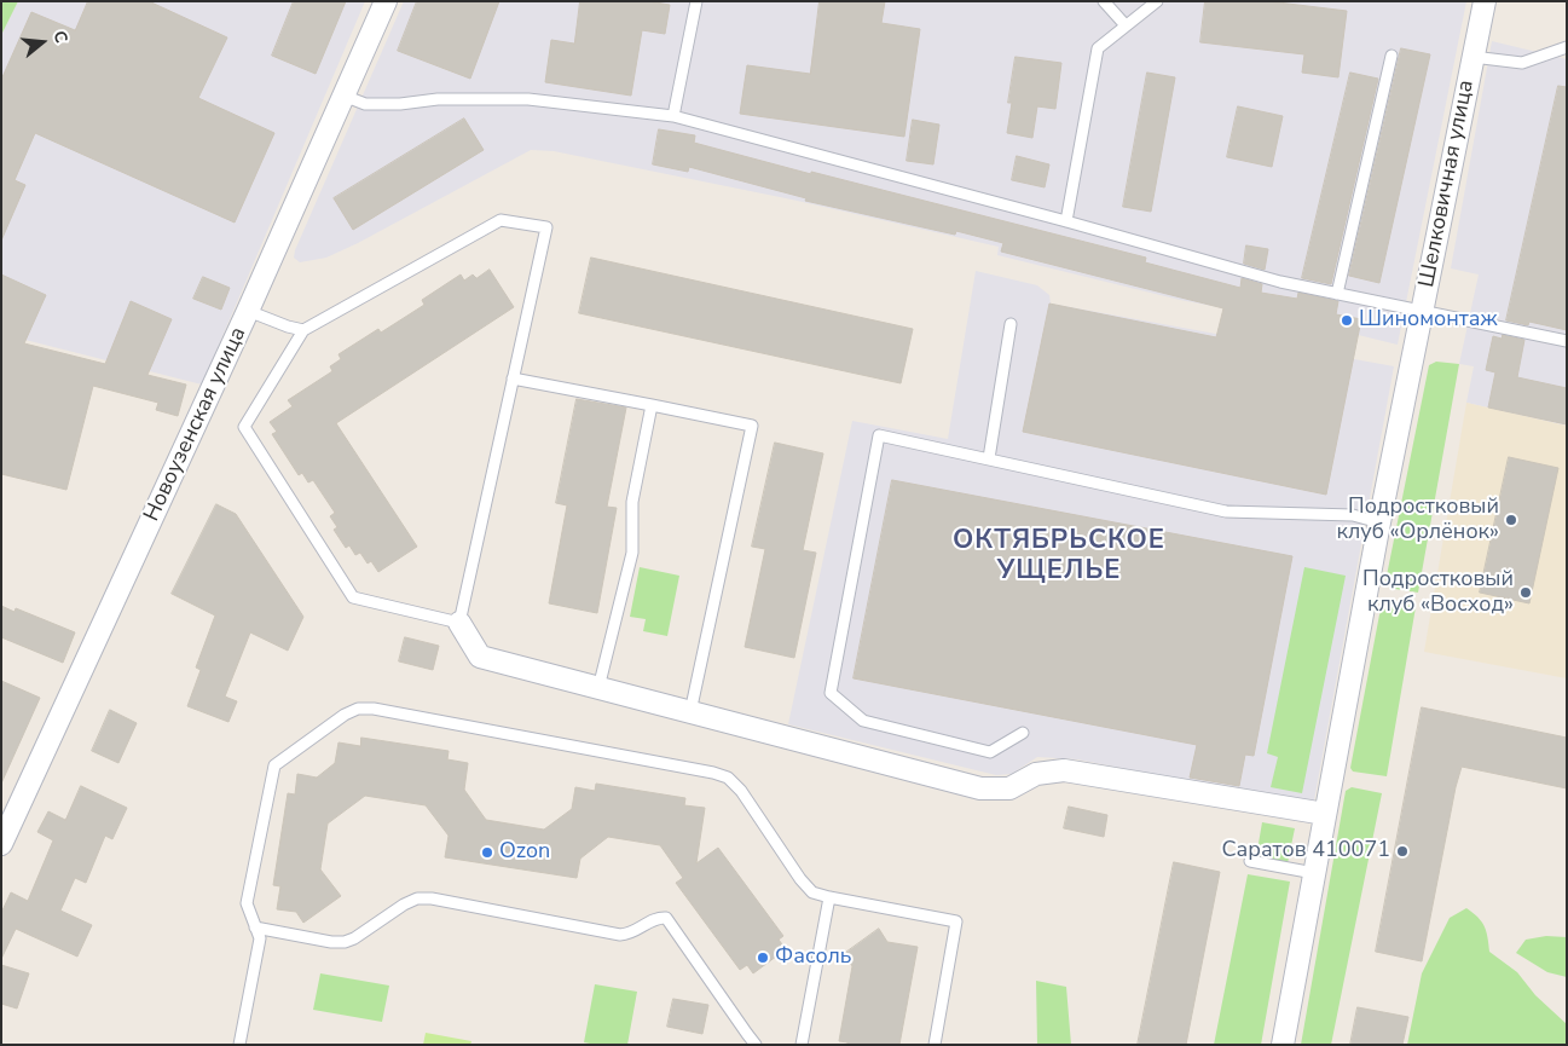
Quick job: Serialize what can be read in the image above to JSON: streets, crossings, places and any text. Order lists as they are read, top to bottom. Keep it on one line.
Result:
{"streets":{"street":["Шелковичная улица","Новоузенская улица"]},"districts":["ОКТЯБРЬСКОЕ УЩЕЛЬЕ"],"places":["Шиномонтаж","Подростковый клуб «Орлёнок»","Подростковый клуб «Восход»","Саратов 410071","Ozon","Фасоль"],"north":"right"}
